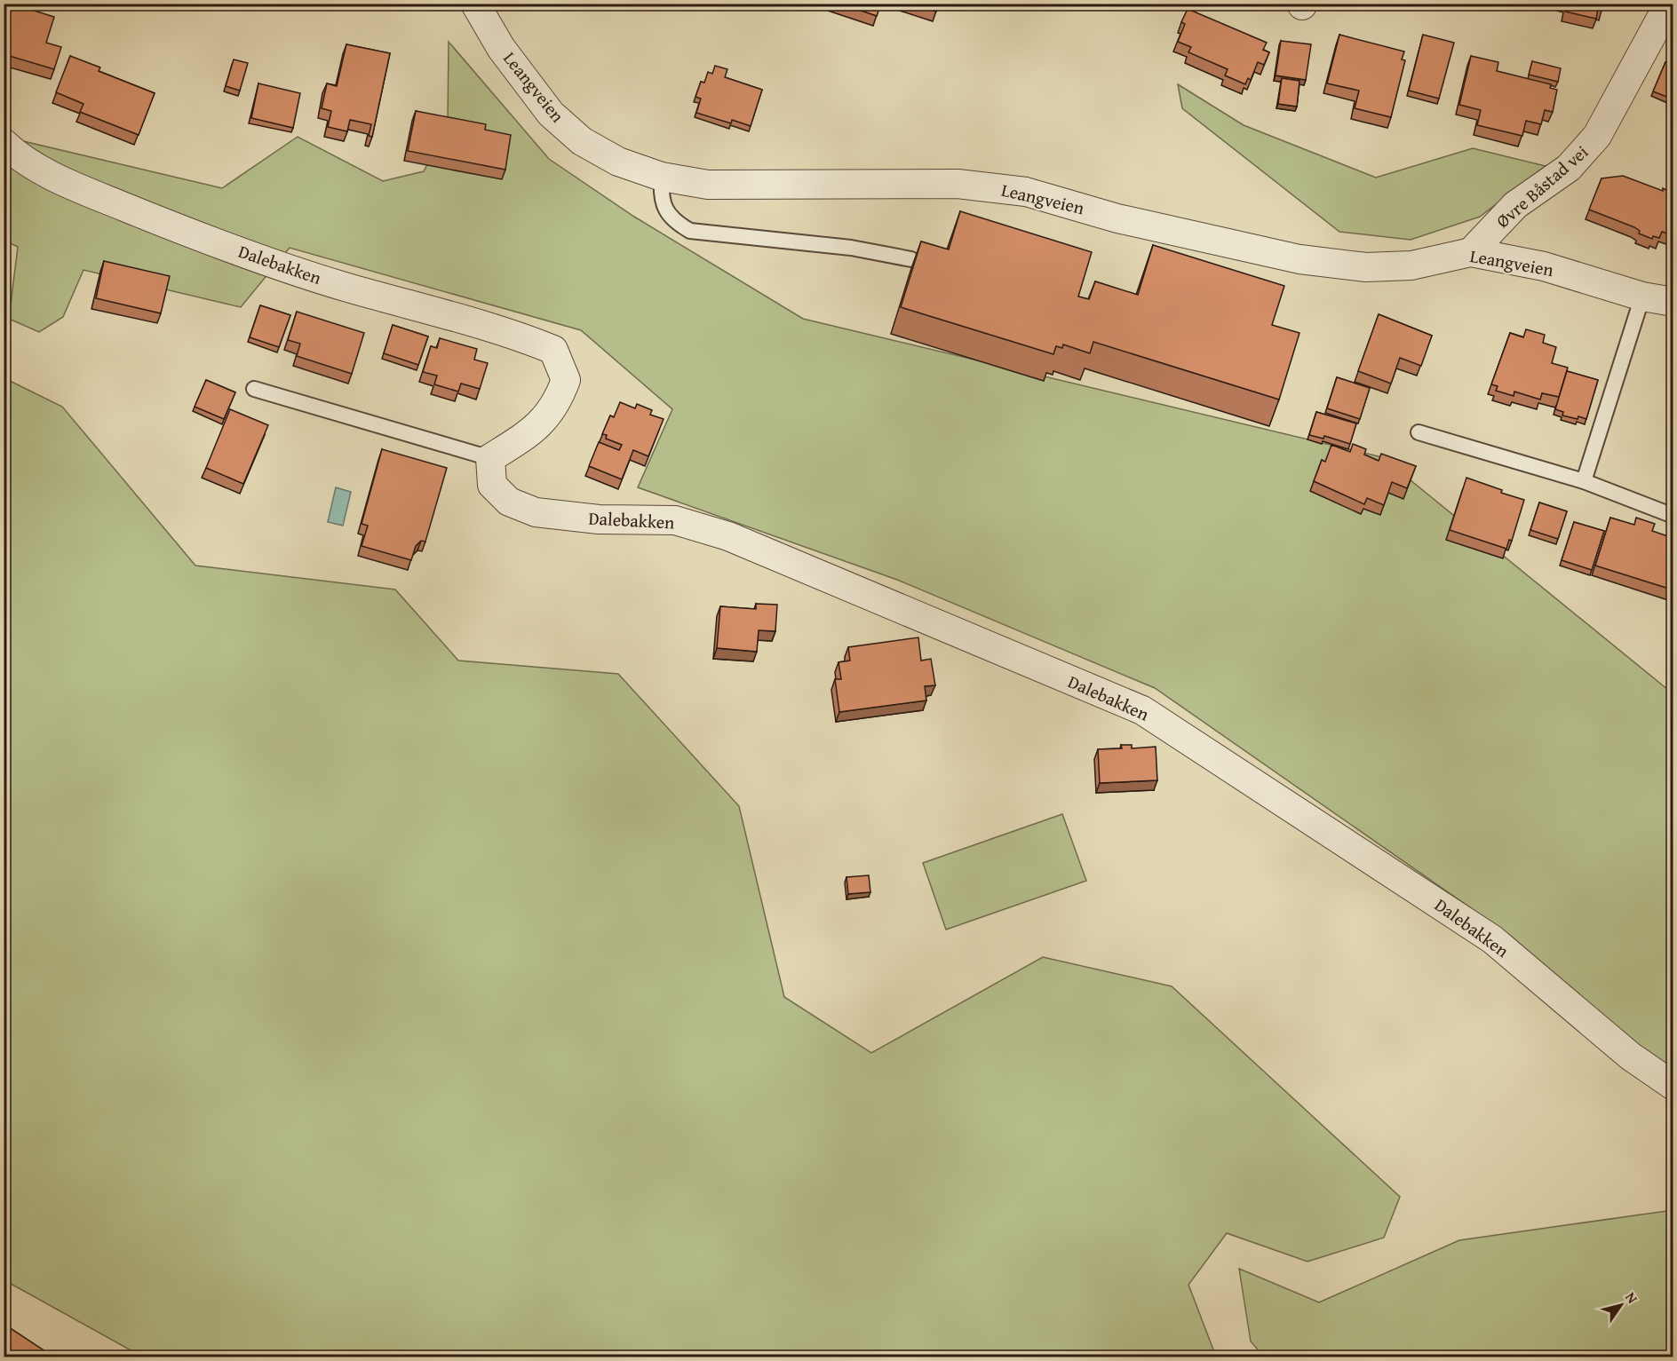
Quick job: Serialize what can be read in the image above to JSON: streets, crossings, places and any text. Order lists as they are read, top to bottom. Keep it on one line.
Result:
{"streets":{"street":["Leangveien","Øvre Båstad vei","Dalebakken"]},"crossings":[["Leangveien","Øvre Båstad vei"]],"north":"top right"}
